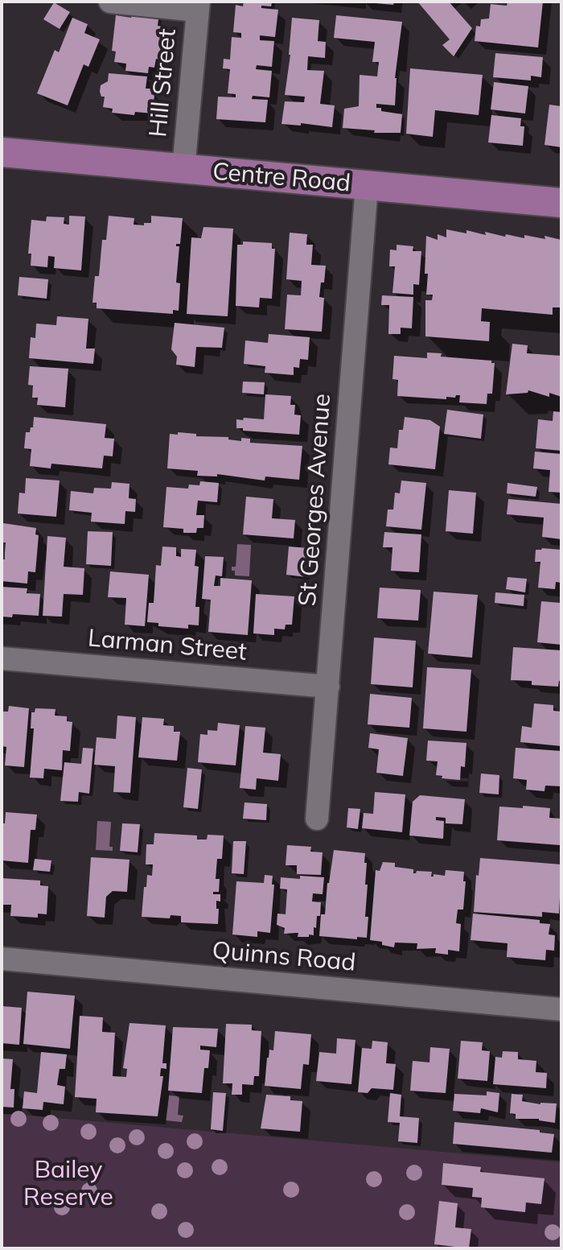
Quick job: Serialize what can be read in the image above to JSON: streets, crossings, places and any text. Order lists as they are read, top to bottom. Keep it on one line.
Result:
{"streets":{"main road":["Centre Road"],"street":["Hill Street","St Georges Avenue","Larman Street","Quinns Road"]},"crossings":[["Hill Street","Centre Road"],["Centre Road","St Georges Avenue"],["St Georges Avenue","Larman Street"]],"parks":["Bailey Reserve"]}
